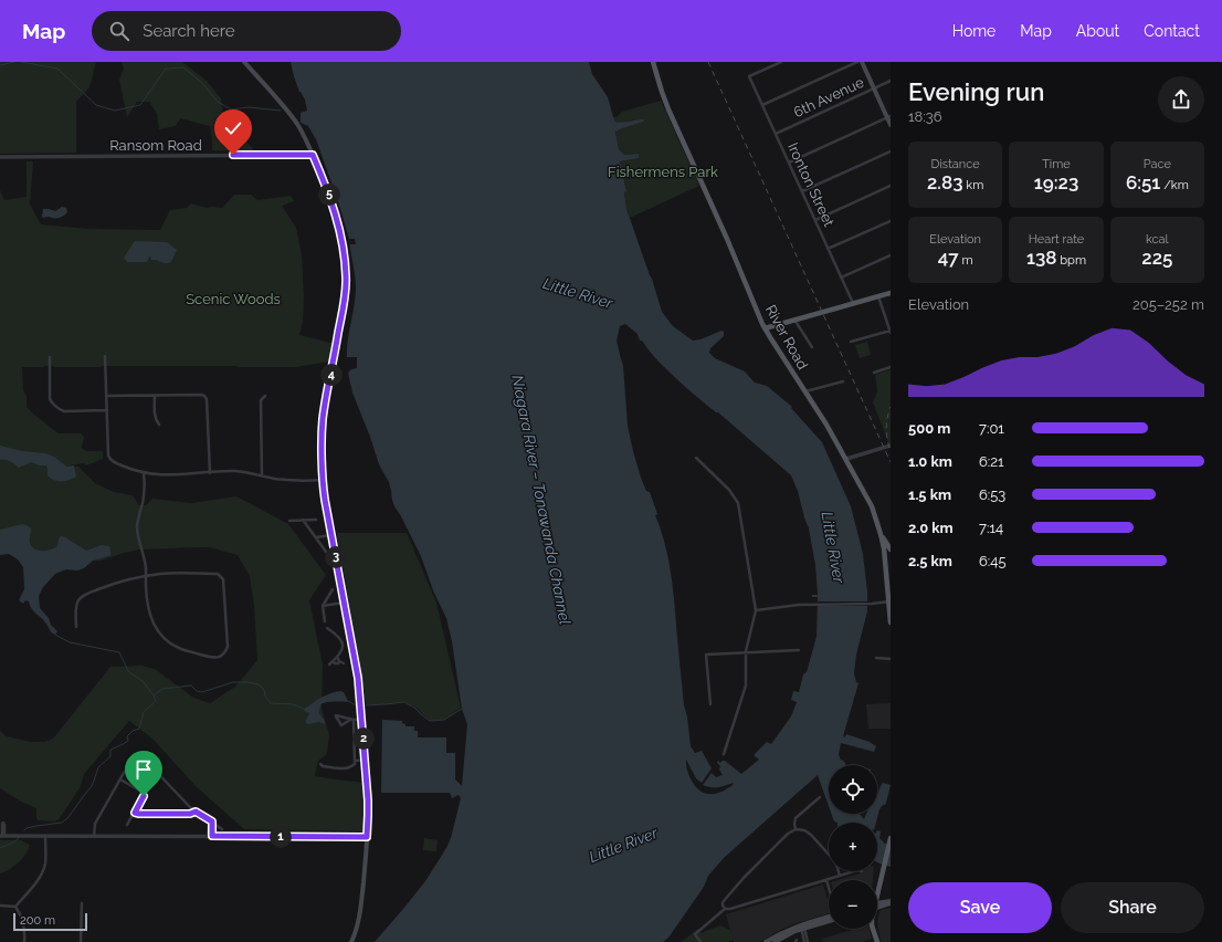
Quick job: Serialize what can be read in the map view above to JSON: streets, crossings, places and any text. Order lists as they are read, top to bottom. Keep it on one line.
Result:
{"streets":{"main road":["River Road"],"street":["6th Avenue","Ransom Road","Ironton Street"]},"crossings":[["6th Avenue","Ironton Street"]],"water":["Little River","Niagara River – Tonawanda Channel"],"parks":["Fishermens Park","Scenic Woods"],"scale_bar":"200 m","page":{"header":"Map","search":"Search here","nav":["Home","Map","About","Contact"],"heading":["Evening run","18:36"],"stats":[["Distance","2.83 km"],["Time","19:23"],["Pace","6:51 /km"],["Elevation","47 m"],["Heart rate","138 bpm"],["kcal","225"]],"pins":["5","4","3","2","1"],"chart":["Elevation","205–252 m"],"list":[{"name":"500 m","note":"7:01"},{"name":"1.0 km","note":"6:21"},{"name":"1.5 km","note":"6:53"},{"name":"2.0 km","note":"7:14"},{"name":"2.5 km","note":"6:45"}],"map_buttons":["+","−"],"buttons":["Save","Share"],"scale":"200 m"}}
